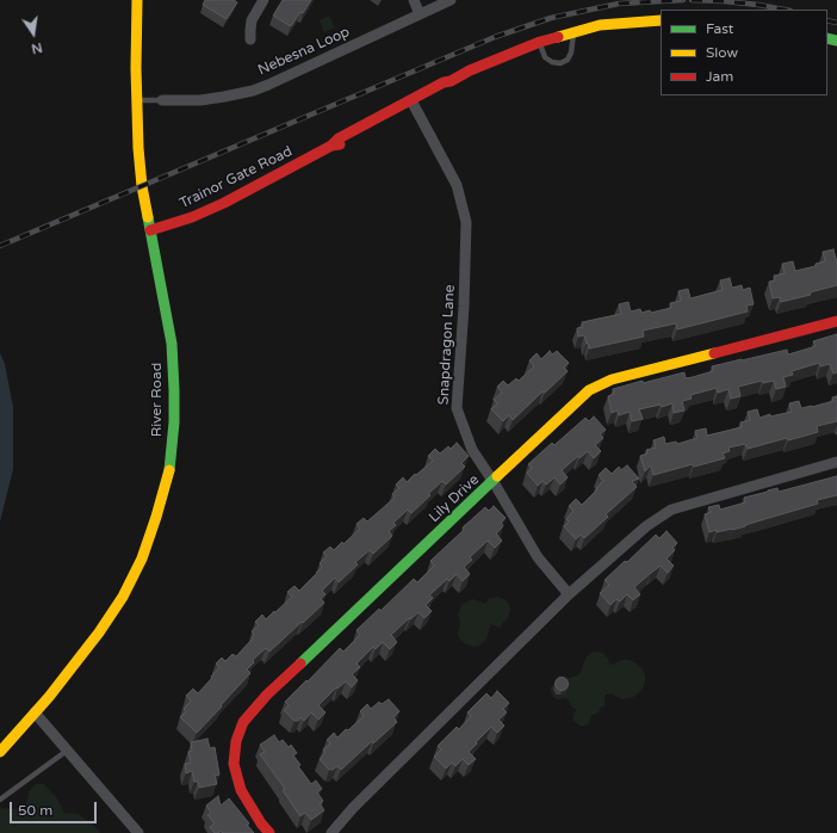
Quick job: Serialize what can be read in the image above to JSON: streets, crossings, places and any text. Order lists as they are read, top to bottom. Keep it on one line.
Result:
{"streets":{"street":["Nebesna Loop","Trainor Gate Road","Snapdragon Lane","River Road","Lily Drive"]},"crossings":[["Trainor Gate Road","Snapdragon Lane"],["Trainor Gate Road","River Road"],["Snapdragon Lane","Lily Drive"]],"legend":["Fast","Slow","Jam"],"scale_bar":"50 m","north":"bottom"}
